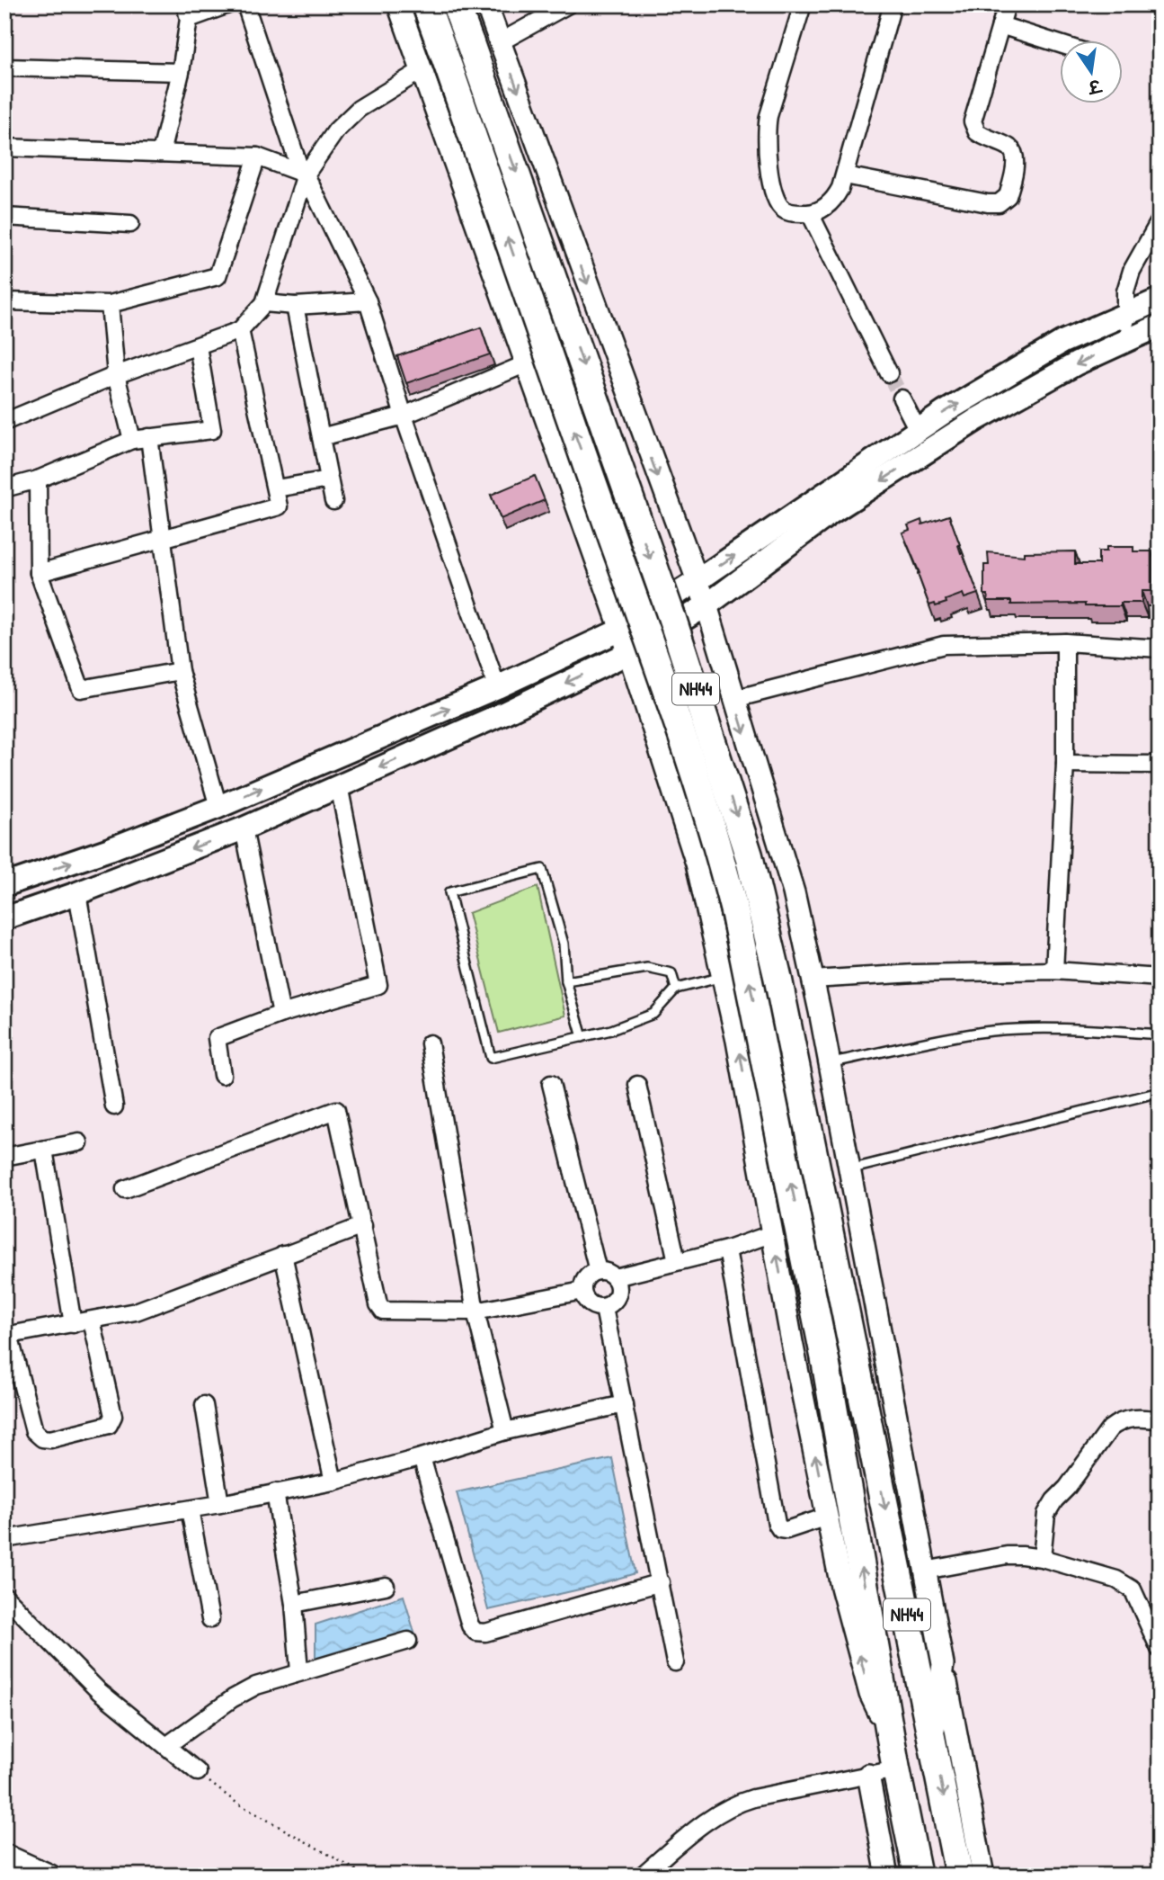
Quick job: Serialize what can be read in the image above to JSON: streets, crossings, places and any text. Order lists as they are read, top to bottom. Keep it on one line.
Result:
{"streets":{"highway":["NH44"]},"north":"bottom"}
